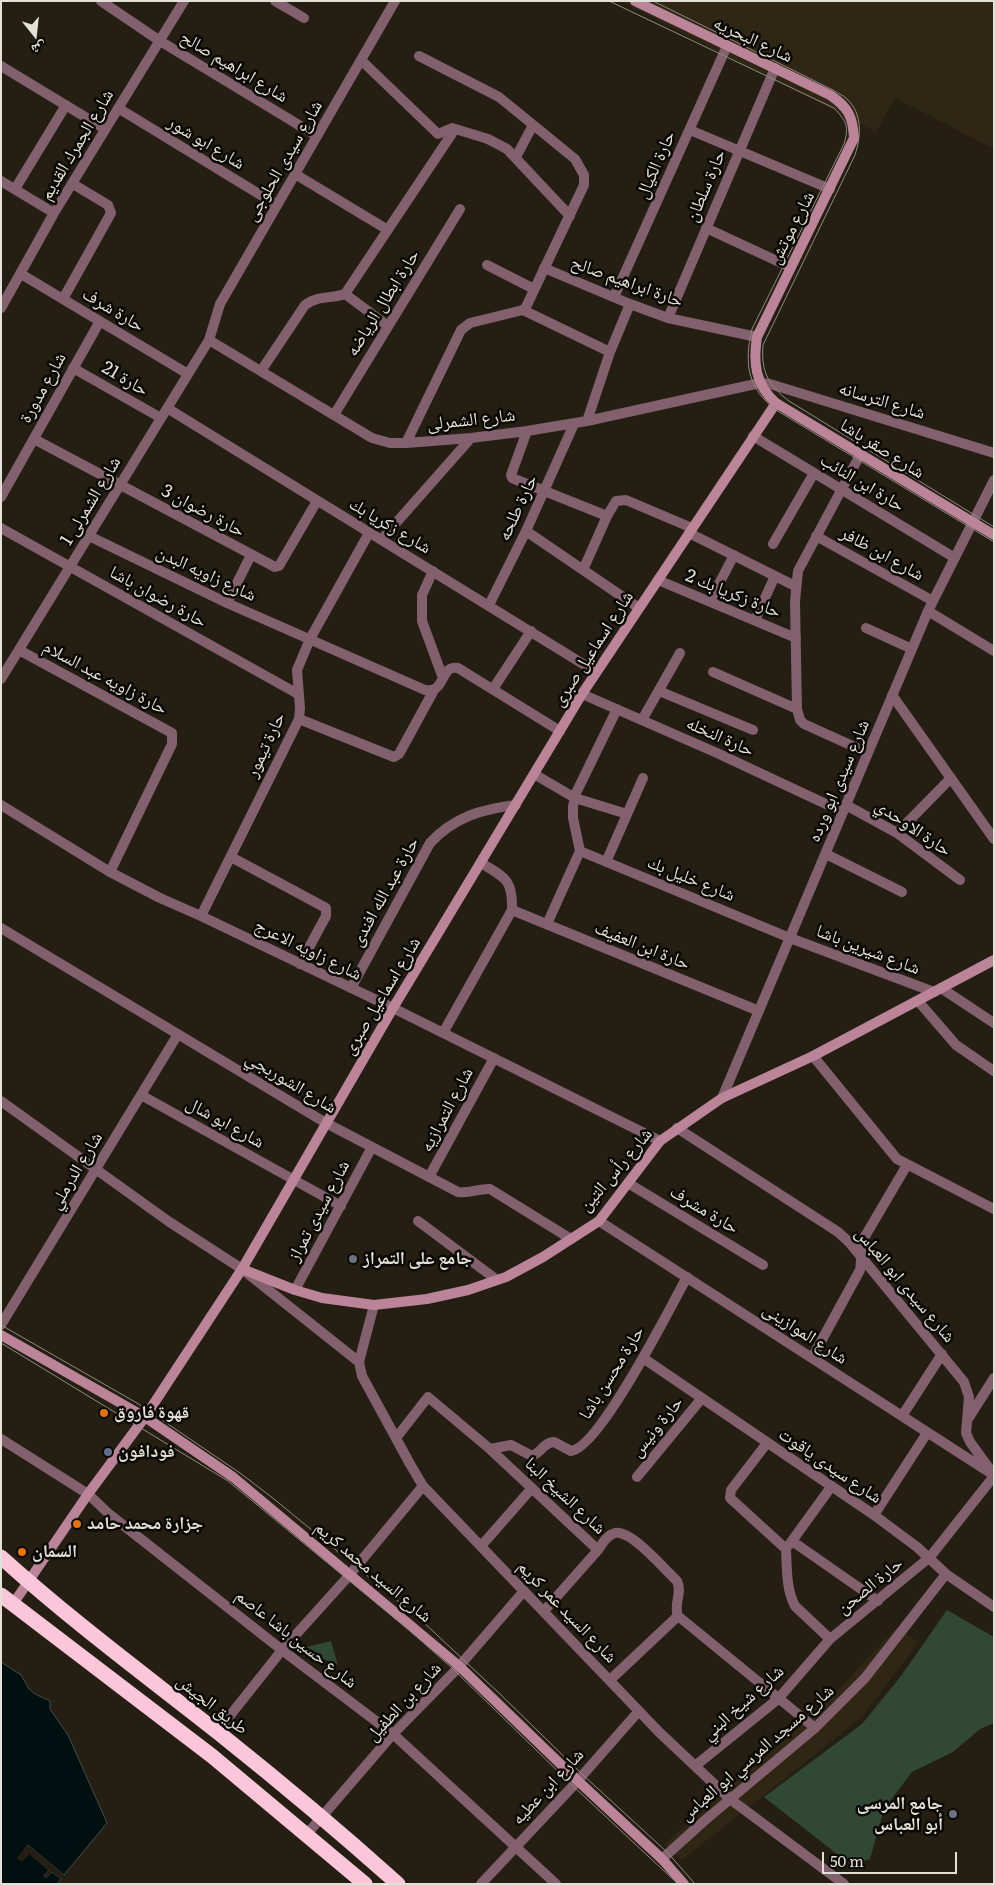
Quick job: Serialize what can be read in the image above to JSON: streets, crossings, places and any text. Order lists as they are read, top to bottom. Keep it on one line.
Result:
{"streets":{"highway":["طريق الجيش"],"main road":["شارع البحريه","شارع موتش","شارع صقر باشا","شارع اسماعيل صبرى","شارع رأس التين","شارع السيد محمد كريم"],"street":["شارع ابراهيم صالح","شارع ابو شور","شارع الجمرك القديم","شارع سيدى الحلوجى","حارة الكيال","حارة سلطان","حارة ابراهيم صالح","حارة ابطال الرياضه","حارة شرف","حارة 21","شارع مدورة","شارع الترسانه","شارع الشمرلى","حارة ابن النائب","شارع الشمرلى 1","حارة طلحه","حارة رضوان 3","شارع زكريا بك","شارع ابن ظافر","شارع زاويه البدن","حارة زكريا بك 2","حارة رضوان باشا","حارة زاويه عبد السلام","حارة النخله","حارة تيمور","شارع سيدى ابو ورده","حارة الاوحدي","شارع خليل بك","حارة عبد الله افندى","حارة ابن العفيف","شارع زاويه الاعرج","شارع شيرين باشا","شارع الشوربجي","شارع التمرازيه","شارع ابو شال","شارع الدرملي","حارة مشرف","شارع سيدى تمراز","شارع سيدى ابو العباس","شارع الموازينى","حارة محسن باشا","حارة ونيس","شارع سيدى ياقوت","شارع الشيخ البنا","حارة الصحن","شارع السيد عمر كريم","شارع حسين باشا عاصم","شارع بن الطفيل","شارع شيخ البني","شارع مسجد المرسي ابو العباس","شارع ابن عطيه"]},"crossings":[["شارع البحريه","حارة الكيال"],["شارع البحريه","حارة سلطان"],["شارع البحريه","شارع موتش"],["شارع ابراهيم صالح","شارع الجمرك القديم"],["شارع ابراهيم صالح","شارع سيدى الحلوجى"],["شارع ابو شور","شارع الجمرك القديم"],["شارع ابو شور","شارع سيدى الحلوجى"],["شارع الجمرك القديم","حارة شرف"],["شارع سيدى الحلوجى","شارع الشمرلى"],["شارع سيدى الحلوجى","شارع الشمرلى 1"],["حارة الكيال","حارة ابراهيم صالح"],["حارة سلطان","حارة ابراهيم صالح"],["شارع موتش","حارة ابراهيم صالح"],["شارع موتش","شارع الترسانه"],["شارع موتش","شارع الشمرلى"],["شارع موتش","شارع صقر باشا"],["حارة ابطال الرياضه","شارع الشمرلى"],["حارة شرف","شارع مدورة"],["حارة شرف","شارع الشمرلى 1"],["حارة 21","شارع مدورة"],["حارة 21","شارع الشمرلى 1"],["شارع مدورة","حارة رضوان 3"],["شارع الترسانه","شارع الشمرلى"],["شارع الترسانه","شارع صقر باشا"],["شارع الشمرلى","شارع صقر باشا"],["شارع الشمرلى","شارع الشمرلى 1"],["شارع الشمرلى","حارة طلحه"],["شارع صقر باشا","شارع اسماعيل صبرى"],["شارع صقر باشا","شارع سيدى ابو ورده"],["حارة ابن النائب","شارع اسماعيل صبرى"],["حارة ابن النائب","شارع سيدى ابو ورده"],["شارع الشمرلى 1","حارة رضوان 3"],["شارع الشمرلى 1","شارع زكريا بك"],["شارع الشمرلى 1","شارع زاويه البدن"],["شارع الشمرلى 1","حارة رضوان باشا"],["شارع الشمرلى 1","حارة زاويه عبد السلام"],["حارة طلحه","شارع زكريا بك"],["حارة رضوان 3","شارع زكريا بك"],["شارع زكريا بك","شارع اسماعيل صبرى"],["شارع زكريا بك","حارة تيمور"],["شارع ابن ظافر","شارع سيدى ابو ورده"],["شارع زاويه البدن","حارة تيمور"],["حارة زكريا بك 2","شارع اسماعيل صبرى"],["حارة رضوان باشا","حارة تيمور"],["شارع اسماعيل صبرى","حارة النخله"],["شارع اسماعيل صبرى","حارة عبد الله افندى"],["شارع اسماعيل صبرى","شارع زاويه الاعرج"],["شارع اسماعيل صبرى","شارع الشوربجي"],["شارع اسماعيل صبرى","شارع ابو شال"],["شارع اسماعيل صبرى","شارع رأس التين"],["شارع اسماعيل صبرى","شارع السيد محمد كريم"],["شارع اسماعيل صبرى","شارع حسين باشا عاصم"],["شارع اسماعيل صبرى","طريق الجيش"],["حارة زاويه عبد السلام","شارع زاويه الاعرج"],["حارة النخله","شارع سيدى ابو ورده"],["حارة النخله","حارة الاوحدي"],["حارة تيمور","شارع زاويه الاعرج"],["شارع سيدى ابو ورده","حارة الاوحدي"],["شارع سيدى ابو ورده","شارع خليل بك"],["شارع سيدى ابو ورده","حارة ابن العفيف"],["شارع سيدى ابو ورده","شارع شيرين باشا"],["شارع سيدى ابو ورده","شارع رأس التين"],["شارع خليل بك","شارع شيرين باشا"],["حارة عبد الله افندى","شارع زاويه الاعرج"],["شارع زاويه الاعرج","شارع التمرازيه"],["شارع زاويه الاعرج","شارع رأس التين"],["شارع شيرين باشا","شارع رأس التين"],["شارع الشوربجي","شارع التمرازيه"],["شارع الشوربجي","شارع رأس التين"],["شارع الشوربجي","شارع الدرملي"],["شارع الشوربجي","شارع سيدى تمراز"],["شارع ابو شال","شارع الدرملي"],["شارع ابو شال","شارع سيدى تمراز"],["شارع رأس التين","حارة مشرف"],["شارع رأس التين","شارع سيدى تمراز"],["شارع رأس التين","شارع سيدى ابو العباس"],["شارع رأس التين","شارع الموازينى"],["شارع سيدى ابو العباس","شارع الموازينى"],["شارع سيدى ابو العباس","حارة الصحن"],["شارع الموازينى","حارة محسن باشا"],["شارع الموازينى","حارة الصحن"],["حارة محسن باشا","شارع سيدى ياقوت"],["حارة محسن باشا","شارع الشيخ البنا"],["حارة ونيس","شارع سيدى ياقوت"],["شارع سيدى ياقوت","حارة الصحن"],["شارع سيدى ياقوت","شارع مسجد المرسي ابو العباس"],["شارع الشيخ البنا","شارع السيد عمر كريم"],["شارع السيد محمد كريم","شارع بن الطفيل"],["شارع السيد محمد كريم","شارع مسجد المرسي ابو العباس"],["شارع السيد محمد كريم","شارع ابن عطيه"],["حارة الصحن","شارع شيخ البني"],["شارع السيد عمر كريم","شارع بن الطفيل"],["شارع السيد عمر كريم","شارع شيخ البني"],["شارع السيد عمر كريم","شارع مسجد المرسي ابو العباس"],["شارع السيد عمر كريم","شارع ابن عطيه"],["شارع حسين باشا عاصم","شارع بن الطفيل"],["شارع حسين باشا عاصم","شارع ابن عطيه"],["شارع بن الطفيل","طريق الجيش"]],"places":["جامع على التمراز","قهوة فاروق","فودافون","جزارة محمد حامد","السمان","جامع المرسى أبو العباس"],"scale_bar":"50 m","north":"bottom"}
